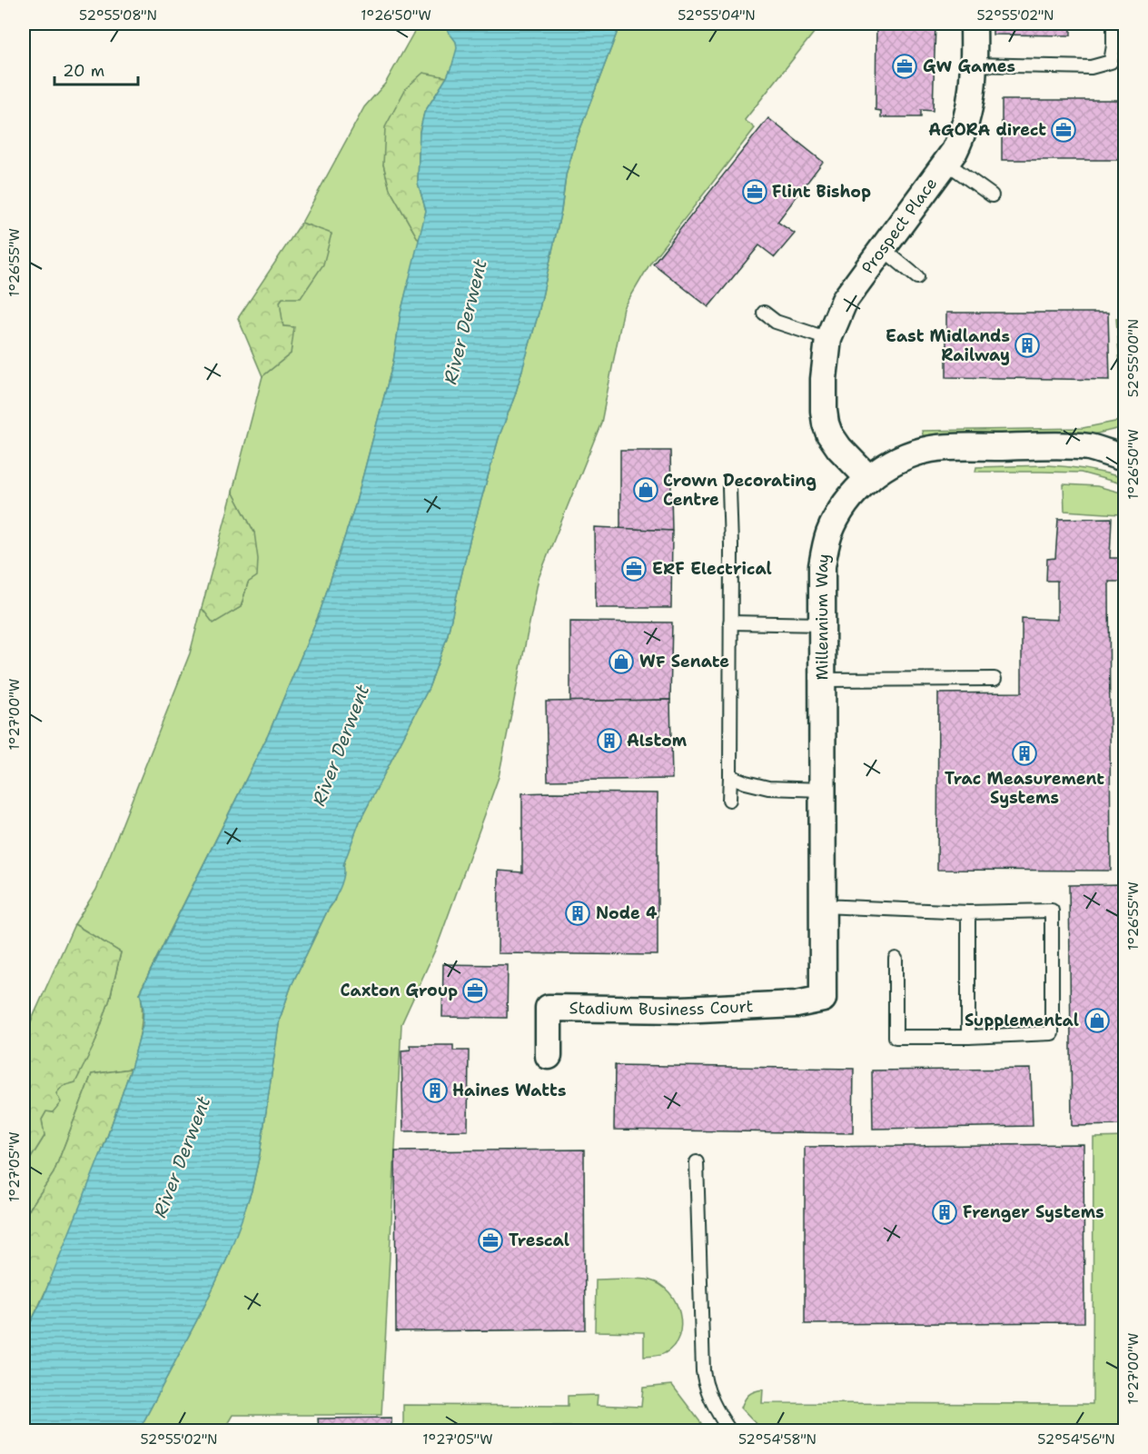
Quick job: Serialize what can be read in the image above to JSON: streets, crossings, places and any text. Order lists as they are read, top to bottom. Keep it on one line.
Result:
{"streets":{"street":["Prospect Place","Millennium Way","Stadium Business Court"]},"crossings":[["Prospect Place","Millennium Way"],["Millennium Way","Stadium Business Court"]],"water":["River Derwent"],"places":{"office":["GW Games","AGORA direct","Flint Bishop","ERF Electrical","Caxton Group","Trescal"],"building":["East Midlands Railway","Alstom","Trac Measurement Systems","Node 4","Haines Watts","Frenger Systems"],"shop":["Crown Decorating Centre","WF Senate","Supplemental"]},"scale_bar":"20 m","coordinates":["52°55'08\"N","1°26'50\"W","52°55'04\"N","52°55'02\"N","1°26'55\"W","52°55'00\"N","1°27'00\"W","1°27'05\"W","52°54'58\"N","52°54'56\"N"]}
